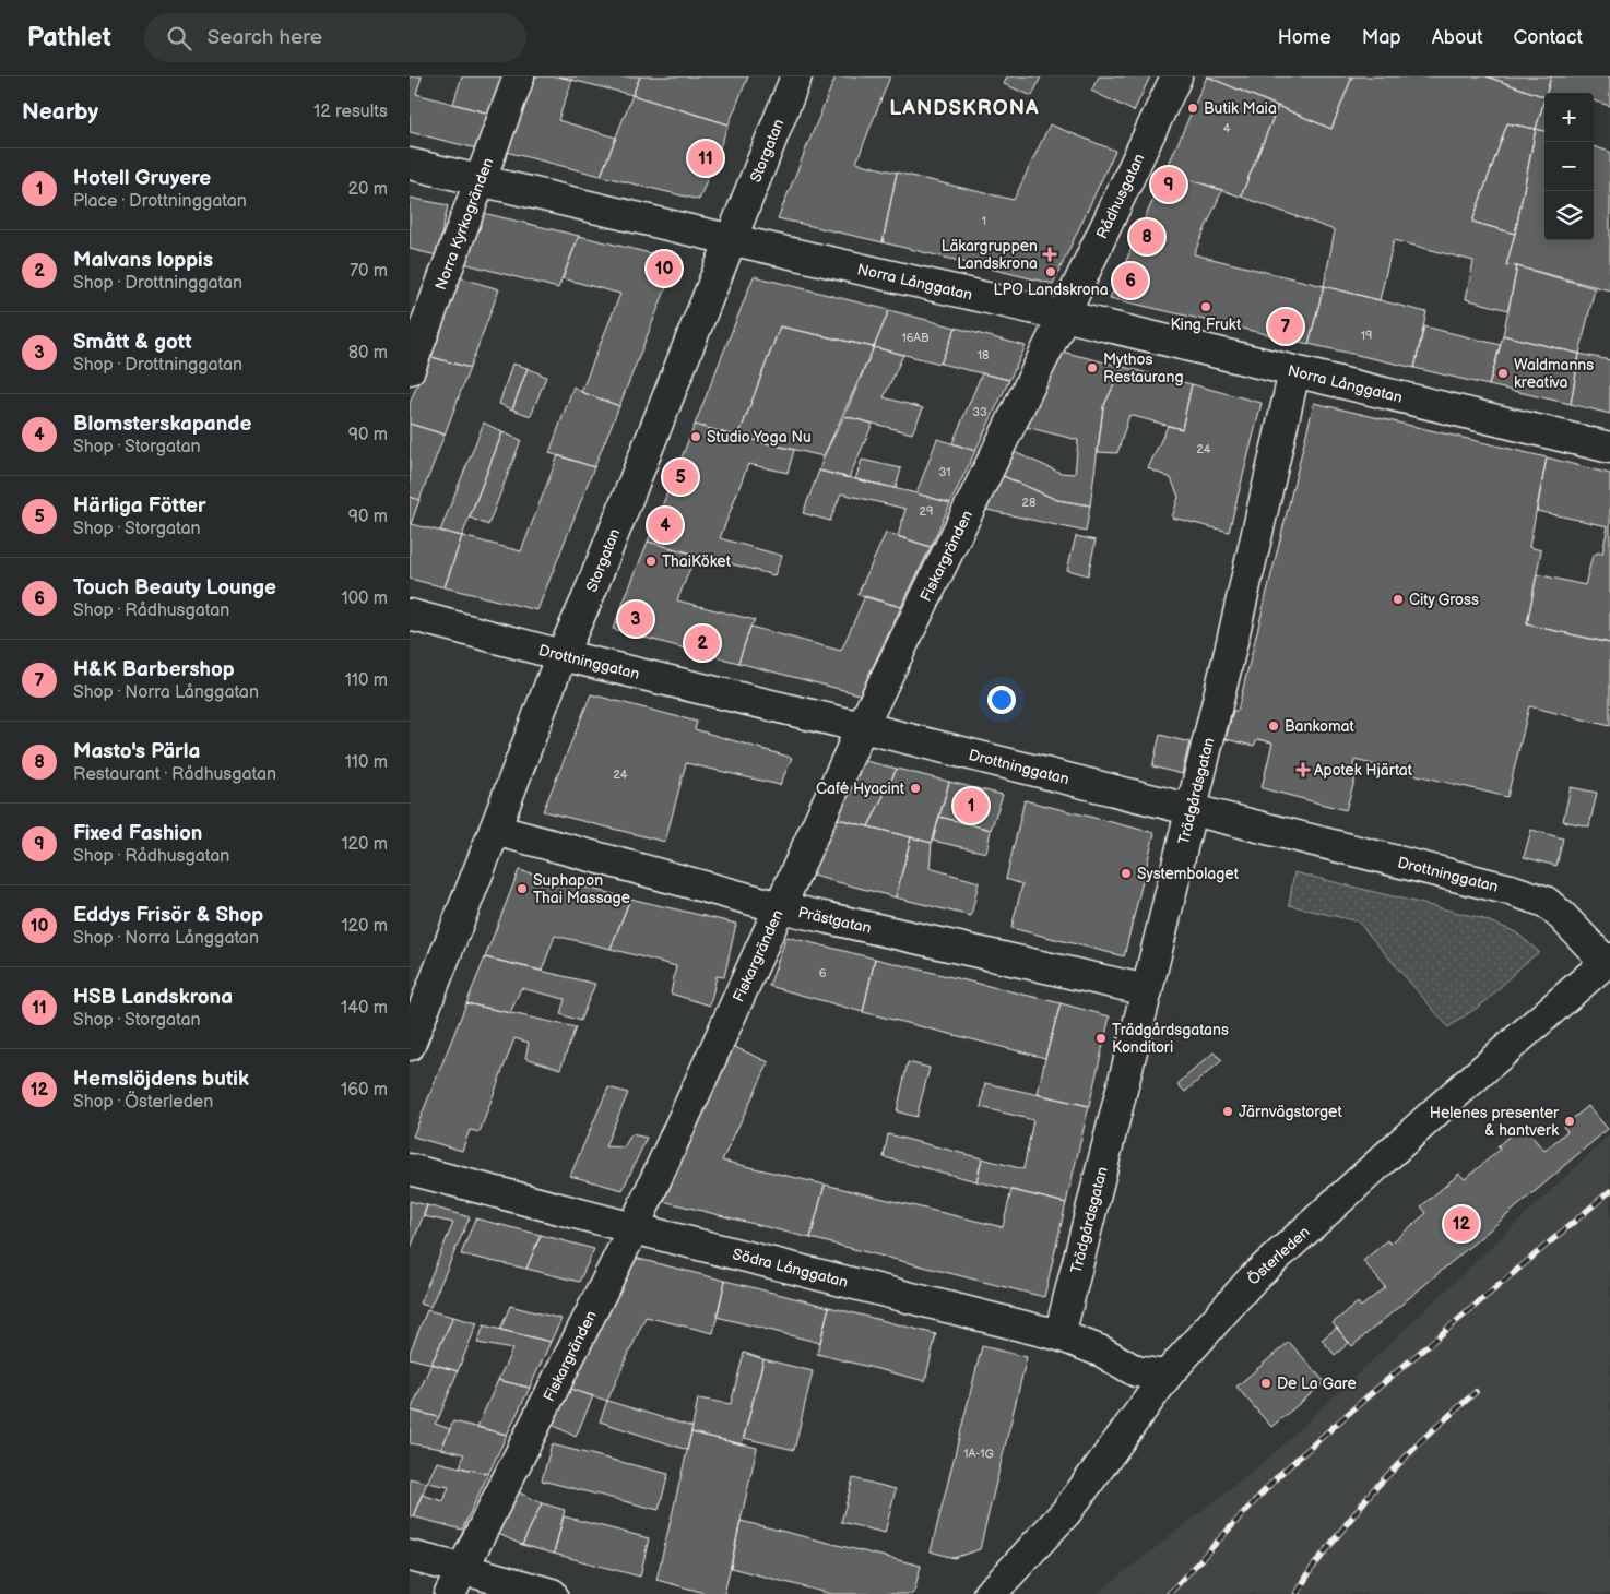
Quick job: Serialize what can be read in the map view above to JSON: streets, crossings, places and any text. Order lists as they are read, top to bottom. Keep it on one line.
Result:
{"streets":{"street":["Storgatan","Rådhusgatan","Norra Kyrkogränden","Norra Långgatan","Fiskargränden","Drottninggatan","Trädgårdsgatan","Prästgatan","Österleden","Södra Långgatan"]},"crossings":[["Storgatan","Norra Långgatan"],["Storgatan","Drottninggatan"],["Storgatan","Prästgatan"],["Rådhusgatan","Norra Långgatan"],["Rådhusgatan","Fiskargränden"],["Norra Kyrkogränden","Norra Långgatan"],["Norra Långgatan","Fiskargränden"],["Norra Långgatan","Trädgårdsgatan"],["Fiskargränden","Drottninggatan"],["Fiskargränden","Prästgatan"],["Fiskargränden","Södra Långgatan"],["Drottninggatan","Trädgårdsgatan"],["Drottninggatan","Österleden"],["Trädgårdsgatan","Prästgatan"],["Trädgårdsgatan","Södra Långgatan"],["Österleden","Södra Långgatan"]],"districts":["LANDSKRONA"],"places":{"other":["Butik Maia","LPO Landskrona","King Frukt","Mythos Restaurang","Waldmanns kreativa","Studio Yoga Nu","ThaiKöket","City Gross","Bankomat","Café Hyacint","Systembolaget","Suphapon Thai Massage","Trädgårdsgatans Konditori","Järnvägstorget","Helenes presenter & hantverk","De La Gare"],"health":["Läkargruppen Landskrona","Apotek Hjärtat"]},"house_numbers":["4","1","19","16AB","18","33","24","31","28","29","24","6","1A-1G"],"page":{"header":"Pathlet","search":"Search here","nav":["Home","Map","About","Contact"],"heading":["Nearby","12 results"],"map_buttons":["+","−"],"pins":["11","9","8","10","6","7","5","4","3","2","1","12"],"list":[{"mark":"1","name":"Hotell Gruyere","note":"Place · Drottninggatan","value":"20 m"},{"mark":"2","name":"Malvans loppis","note":"Shop · Drottninggatan","value":"70 m"},{"mark":"3","name":"Smått & gott","note":"Shop · Drottninggatan","value":"80 m"},{"mark":"4","name":"Blomsterskapande","note":"Shop · Storgatan","value":"90 m"},{"mark":"5","name":"Härliga Fötter","note":"Shop · Storgatan","value":"90 m"},{"mark":"6","name":"Touch Beauty Lounge","note":"Shop · Rådhusgatan","value":"100 m"},{"mark":"7","name":"H&K Barbershop","note":"Shop · Norra Långgatan","value":"110 m"},{"mark":"8","name":"Masto's Pärla","note":"Restaurant · Rådhusgatan","value":"110 m"},{"mark":"9","name":"Fixed Fashion","note":"Shop · Rådhusgatan","value":"120 m"},{"mark":"10","name":"Eddys Frisör & Shop","note":"Shop · Norra Långgatan","value":"120 m"},{"mark":"11","name":"HSB Landskrona","note":"Shop · Storgatan","value":"140 m"},{"mark":"12","name":"Hemslöjdens butik","note":"Shop · Österleden","value":"160 m"}]}}
